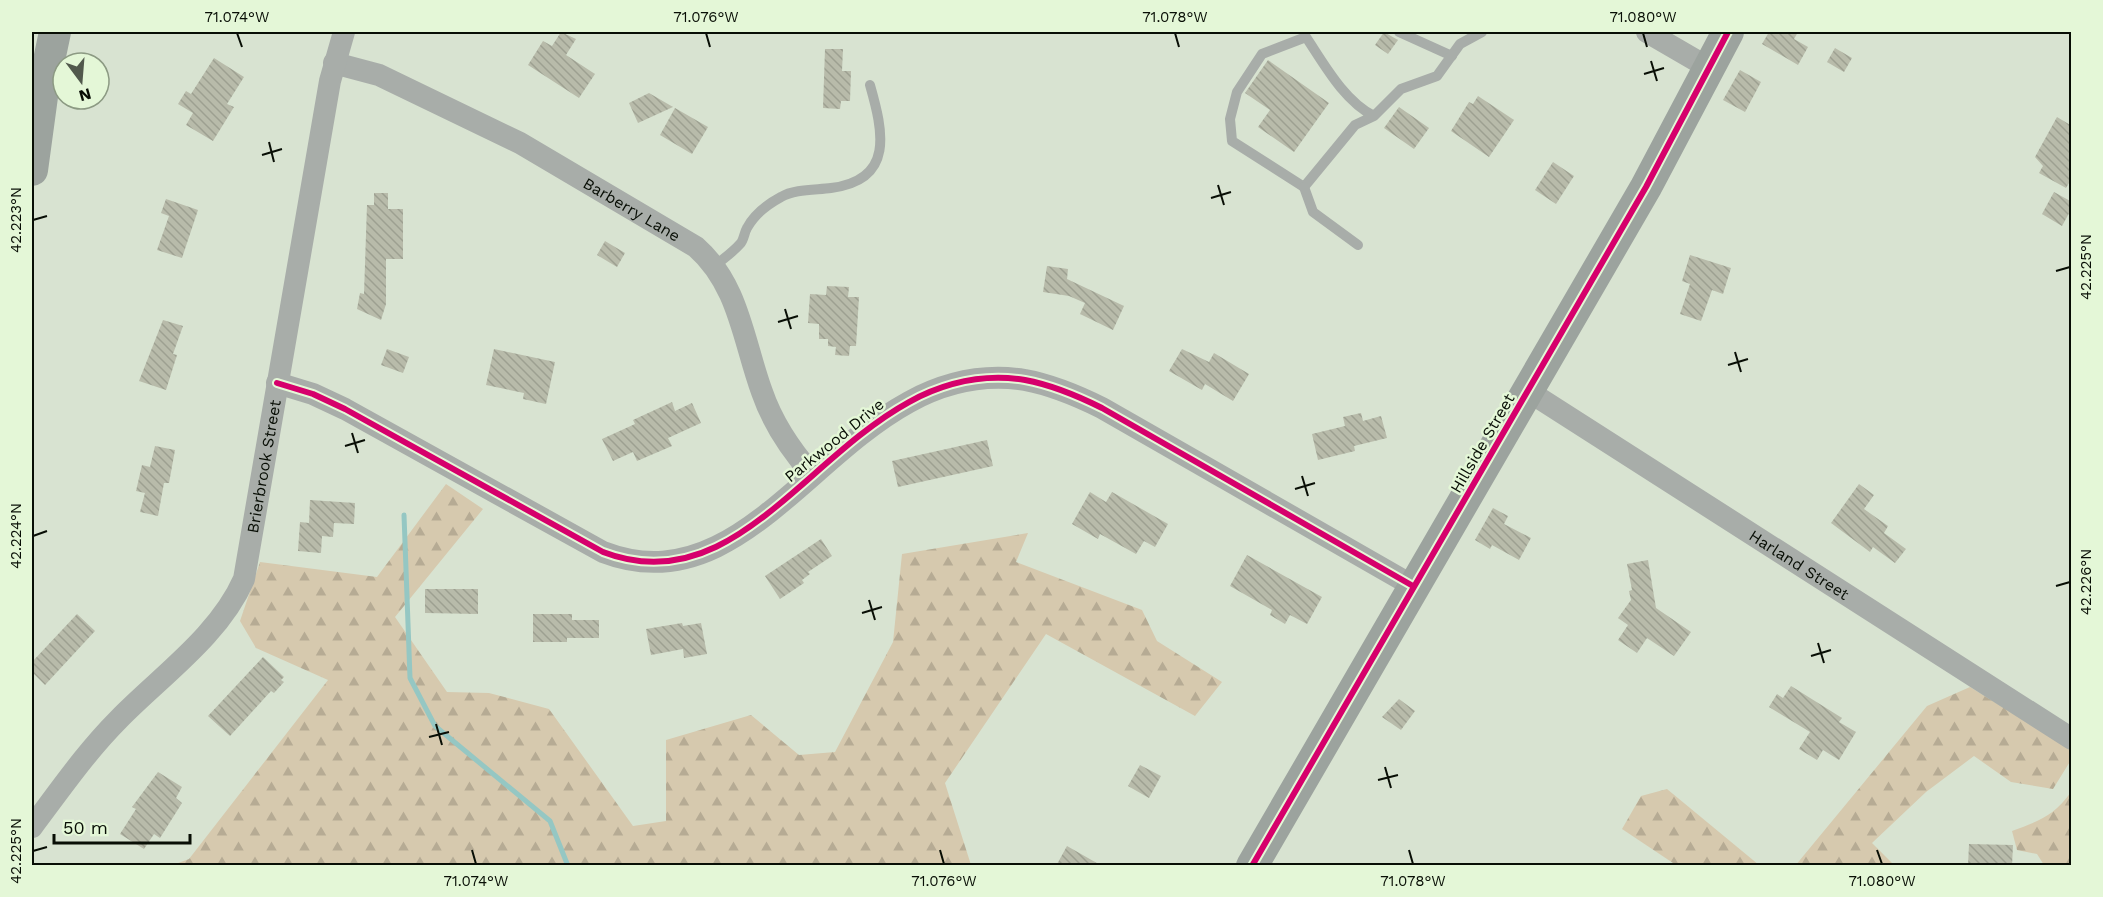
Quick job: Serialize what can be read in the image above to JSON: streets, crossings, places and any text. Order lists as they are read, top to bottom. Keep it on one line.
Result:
{"streets":{"street":["Barberry Lane","Parkwood Drive","Hillside Street","Brierbrook Street","Harland Street"]},"crossings":[["Barberry Lane","Parkwood Drive"],["Barberry Lane","Brierbrook Street"],["Parkwood Drive","Hillside Street"],["Parkwood Drive","Brierbrook Street"],["Hillside Street","Harland Street"]],"scale_bar":"50 m","north":"bottom","coordinates":["71.074°W","71.076°W","71.078°W","71.080°W","42.223°N","42.225°N","42.224°N","42.226°N"]}
